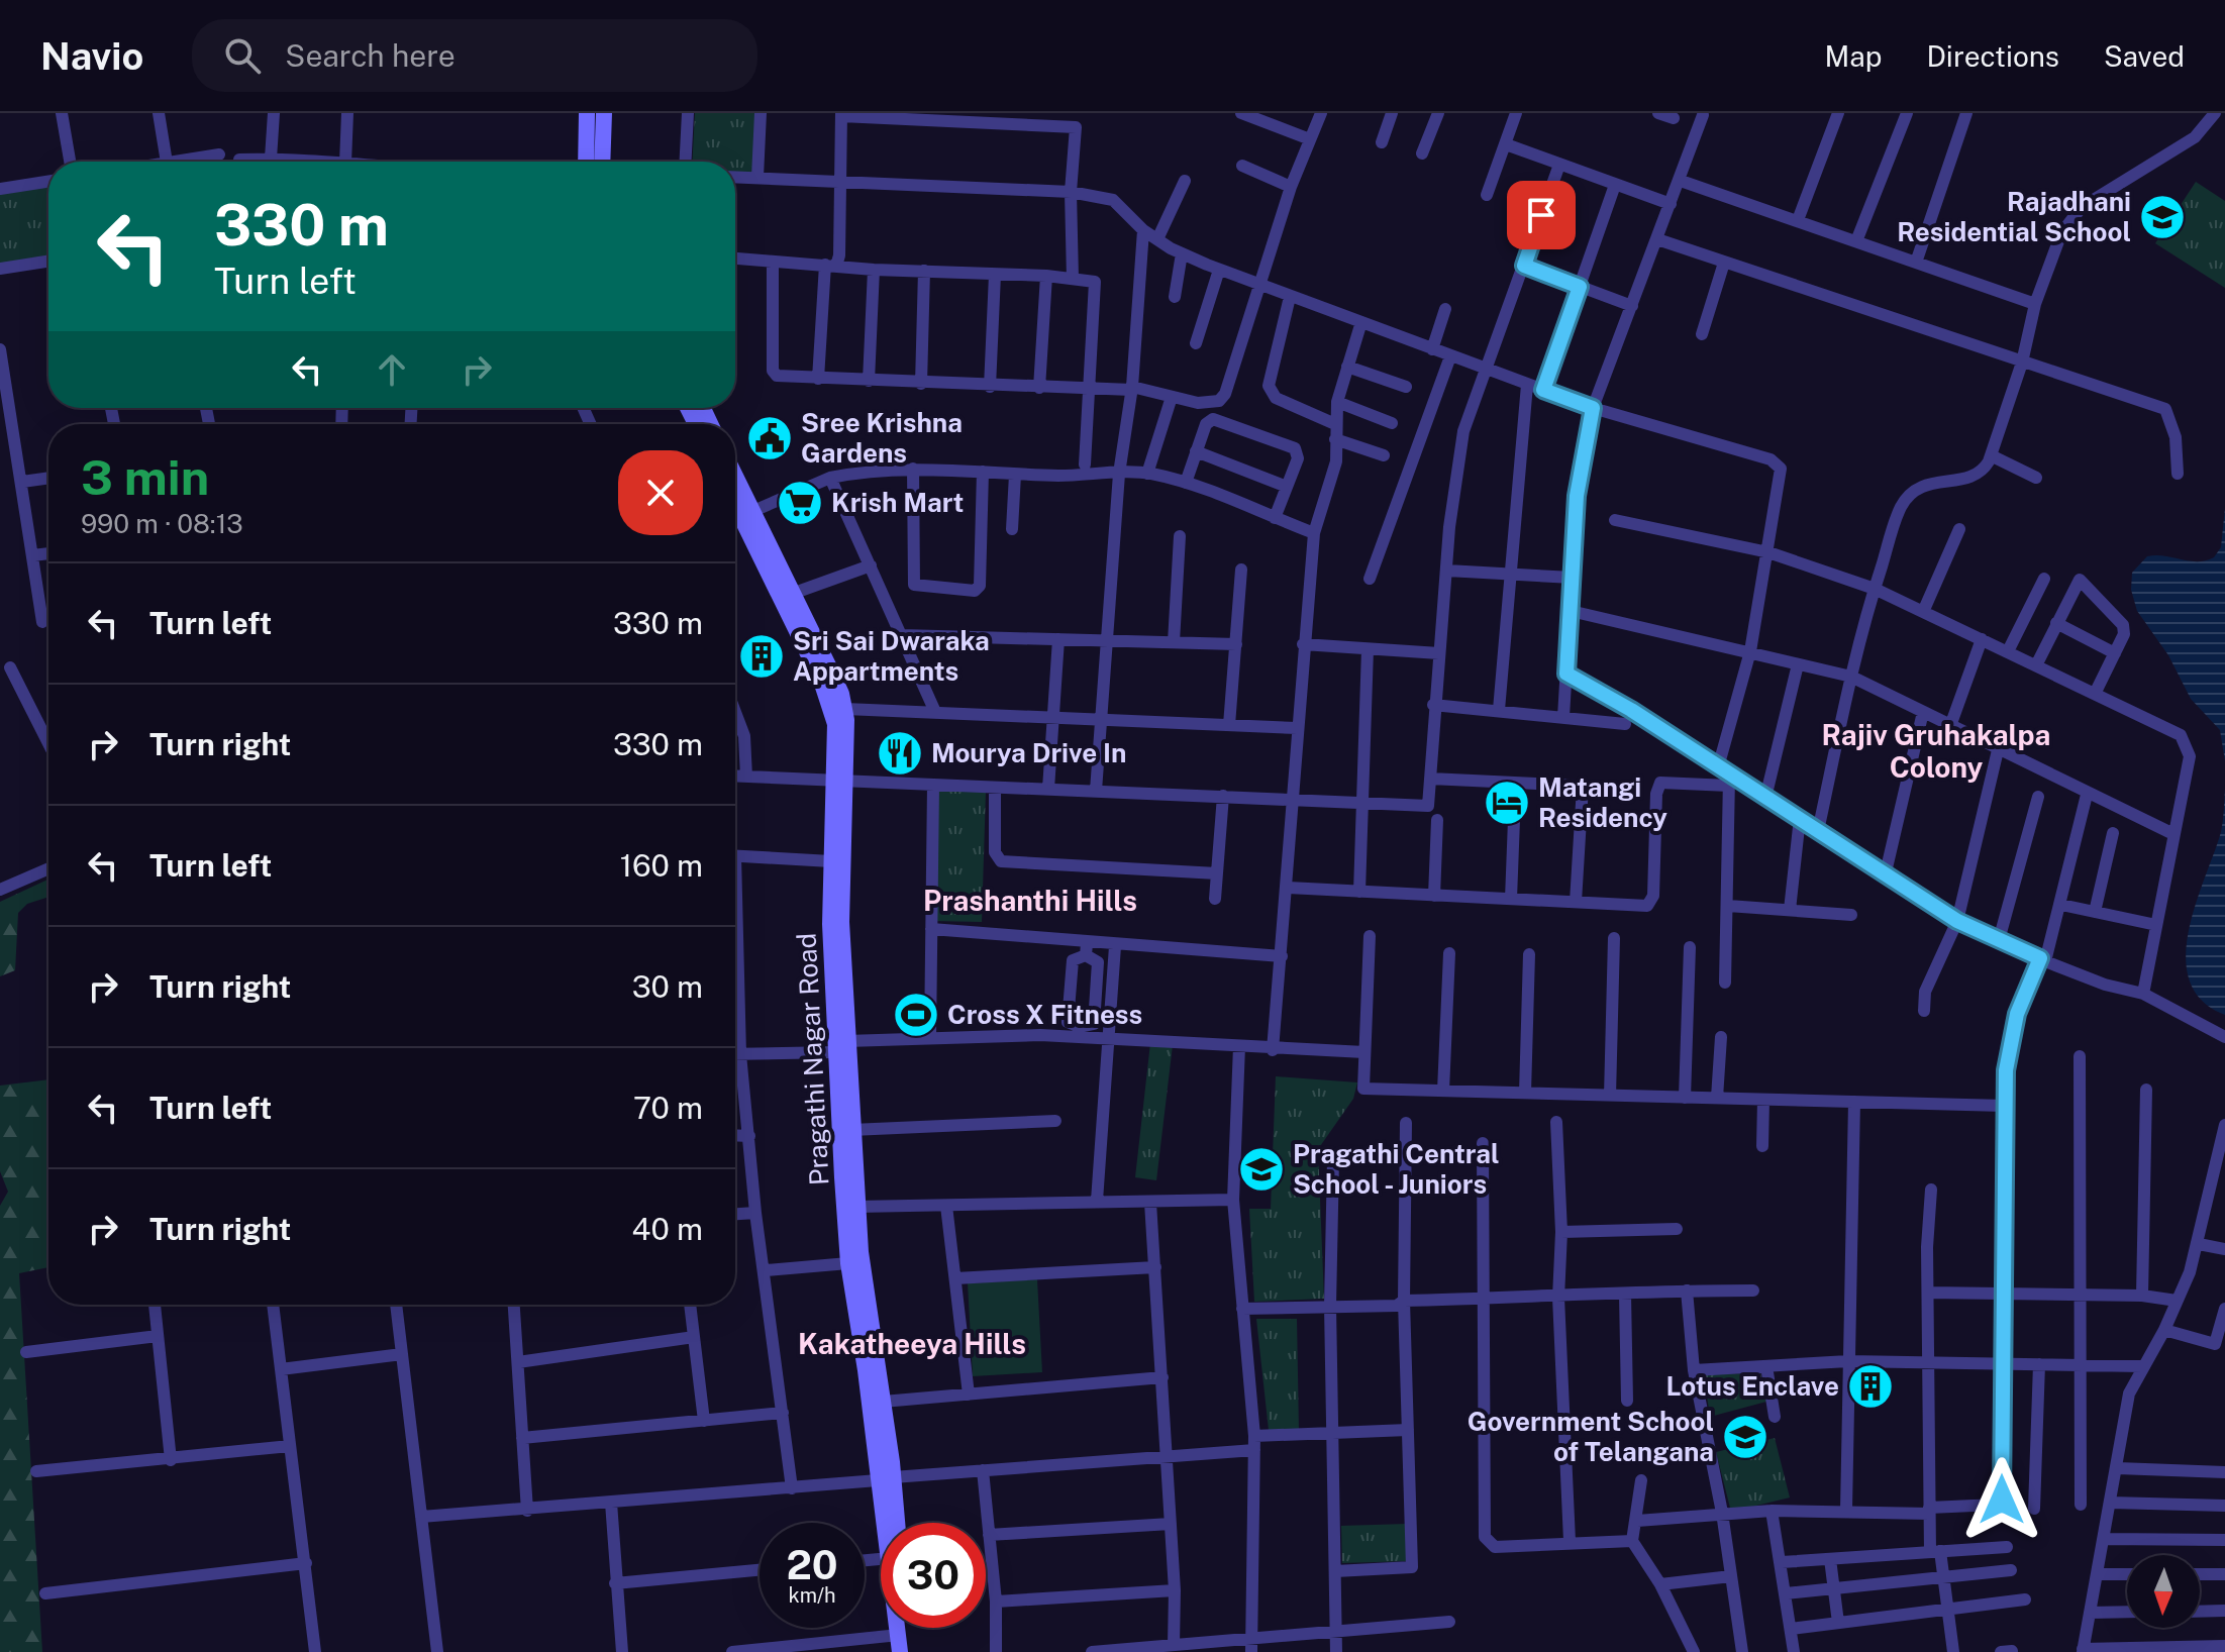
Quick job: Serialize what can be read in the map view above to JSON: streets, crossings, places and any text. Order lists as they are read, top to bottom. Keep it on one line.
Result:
{"streets":{"main road":["Pragathi Nagar Road"]},"districts":["Rajiv Gruhakalpa Colony","Prashanthi Hills","Kakatheeya Hills"],"places":{"school or university":["Rajadhani Residential School","Pragathi Central School - Juniors","Government School of Telangana"],"public building":["Sree Krishna Gardens"],"supermarket":["Krish Mart"],"building":["Sri Sai Dwaraka Appartments","Lotus Enclave"],"restaurant":["Mourya Drive In"],"hotel":["Matangi Residency"],"sports":["Cross X Fitness"]},"north":"bottom","page":{"header":"Navio","search":"Search here","nav":["Map","Directions","Saved"],"turn":["330 m","Turn left"],"heading":["3 min","990 m · 08:13"],"list":[{"name":"Turn left","value":"330 m"},{"name":"Turn right","value":"330 m"},{"name":"Turn left","value":"160 m"},{"name":"Turn right","value":"30 m"},{"name":"Turn left","value":"70 m"},{"name":"Turn right","value":"40 m"}],"speed":"20 km/h","limit":"30"}}
